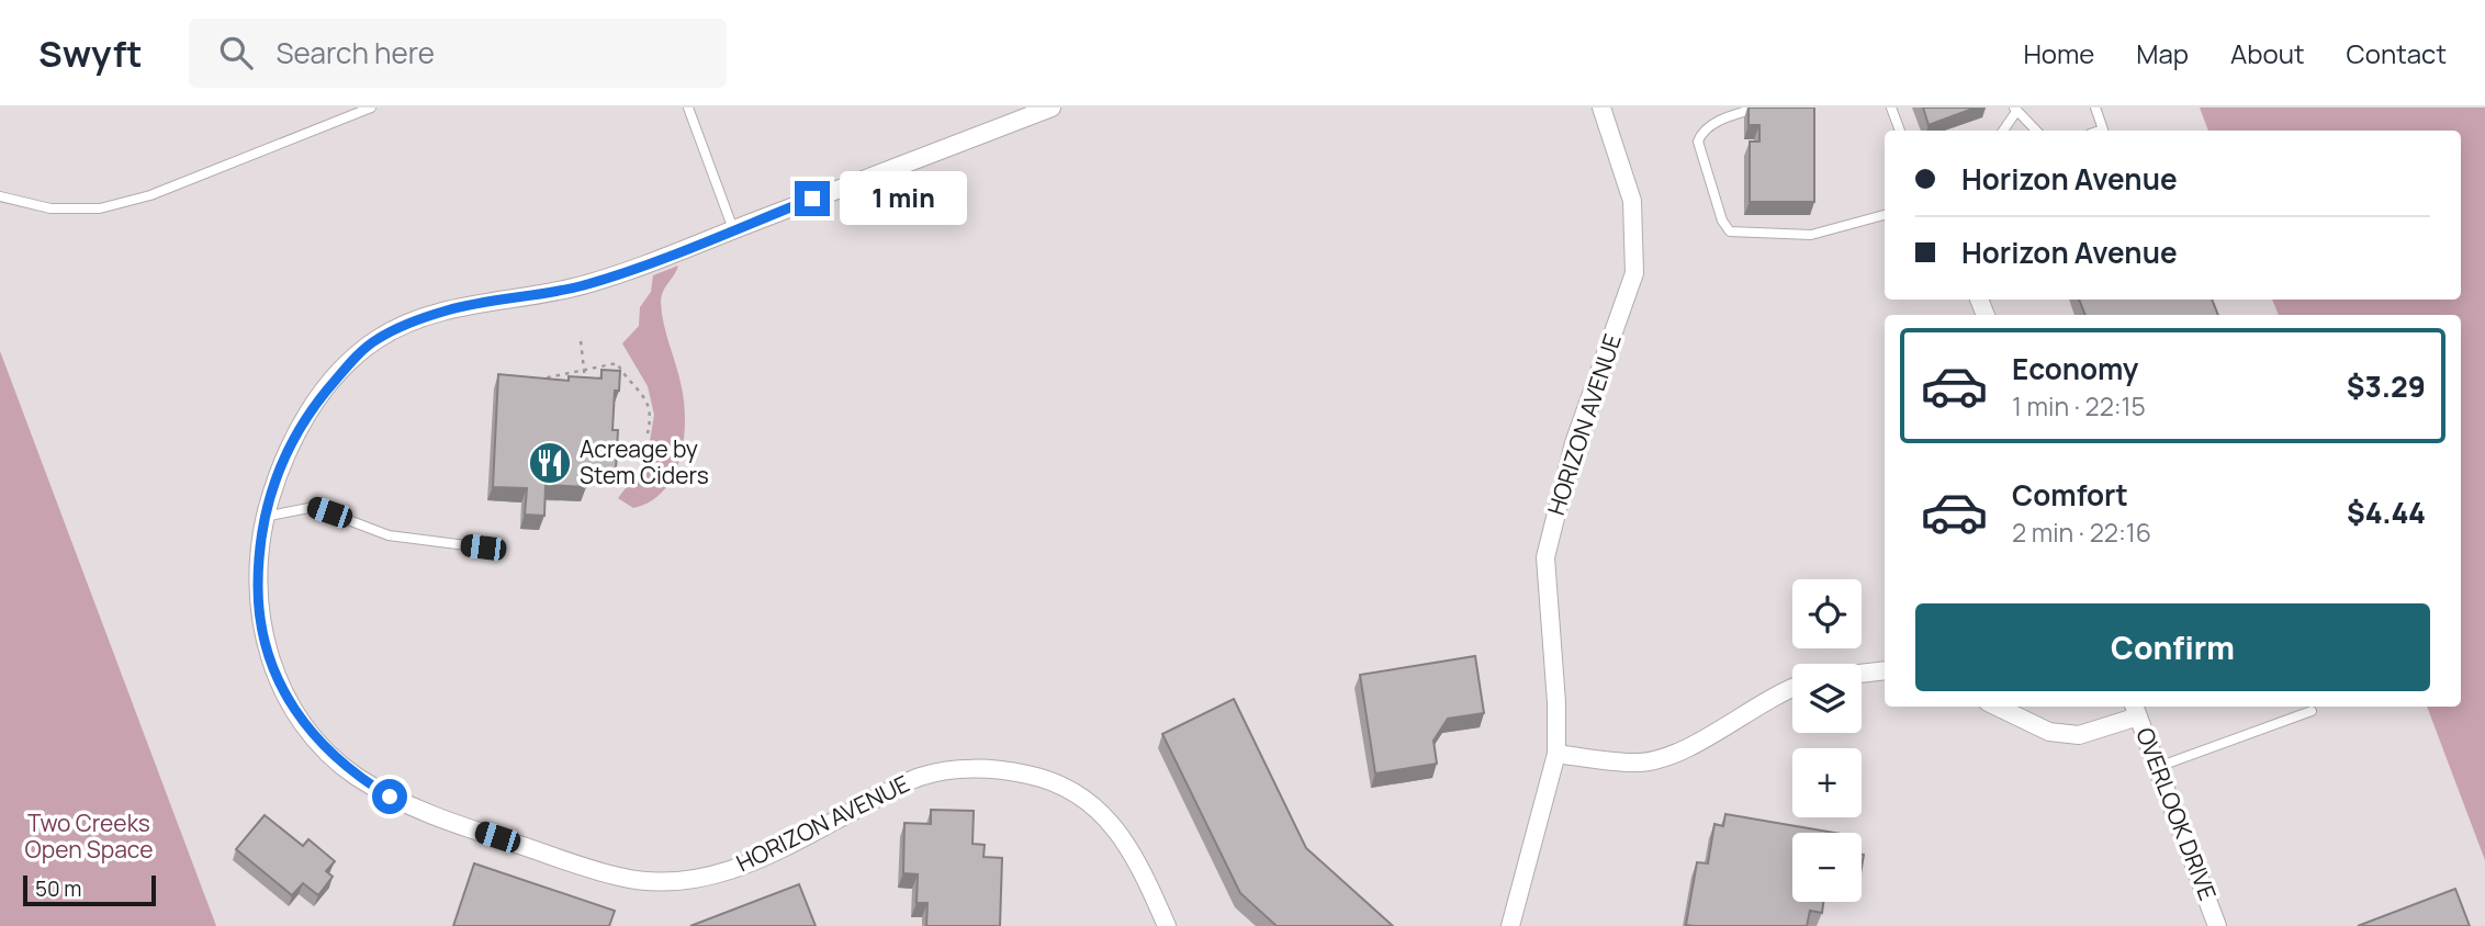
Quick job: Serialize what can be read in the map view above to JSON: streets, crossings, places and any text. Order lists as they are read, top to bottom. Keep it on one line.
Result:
{"streets":{"street":["HORIZON AVENUE","OVERLOOK DRIVE"]},"parks":["Two Creeks Open Space"],"places":{"restaurant":["Acreage by Stem Ciders"]},"scale_bar":"50 m","page":{"header":"Swyft","search":"Search here","nav":["Home","Map","About","Contact"],"banner":["Horizon Avenue","Horizon Avenue"],"bubble":"1 min","list":[{"name":"Economy","note":"1 min · 22:15","value":"$3.29"},{"name":"Comfort","note":"2 min · 22:16","value":"$4.44"}],"map_buttons":["+","−"],"buttons":"Confirm","scale":"50 m"}}
